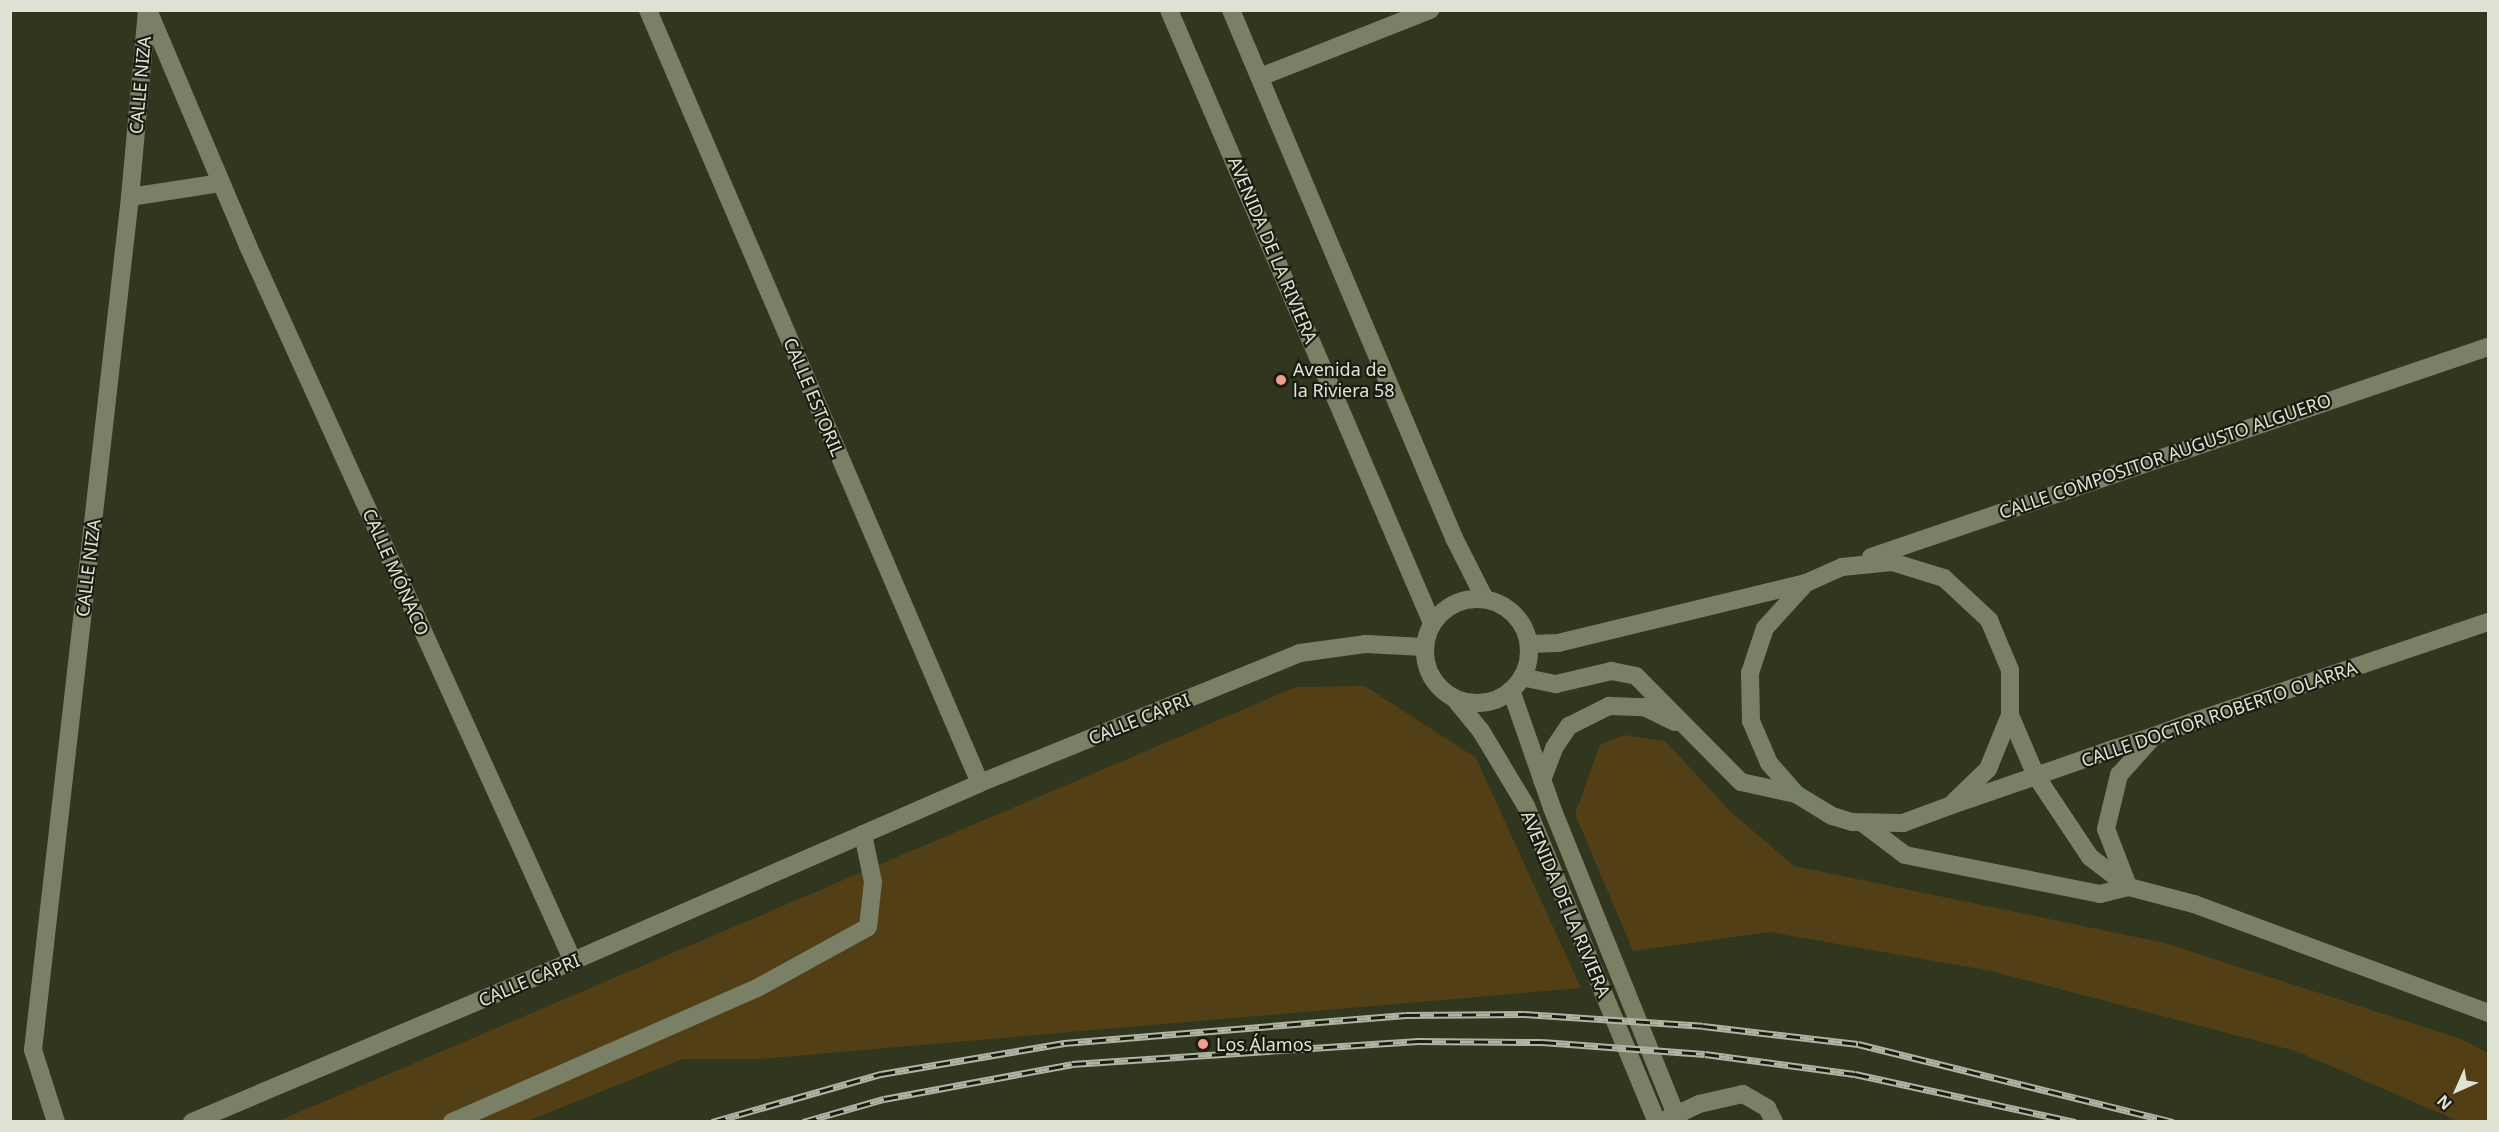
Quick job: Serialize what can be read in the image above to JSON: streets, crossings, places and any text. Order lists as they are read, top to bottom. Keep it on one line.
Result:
{"streets":{"street":["CALLE NIZA","AVENIDA DE LA RIVIERA","CALLE ESTORIL","CALLE COMPOSITOR AUGUSTO ALGUERO","CALLE MÓNACO","CALLE DOCTOR ROBERTO OLARRA","CALLE CAPRI"]},"crossings":[["CALLE NIZA","CALLE MÓNACO"],["AVENIDA DE LA RIVIERA","CALLE CAPRI"],["CALLE ESTORIL","CALLE CAPRI"],["CALLE MÓNACO","CALLE CAPRI"]],"places":["Avenida de la Riviera 58","Los Álamos"],"north":"bottom left"}
